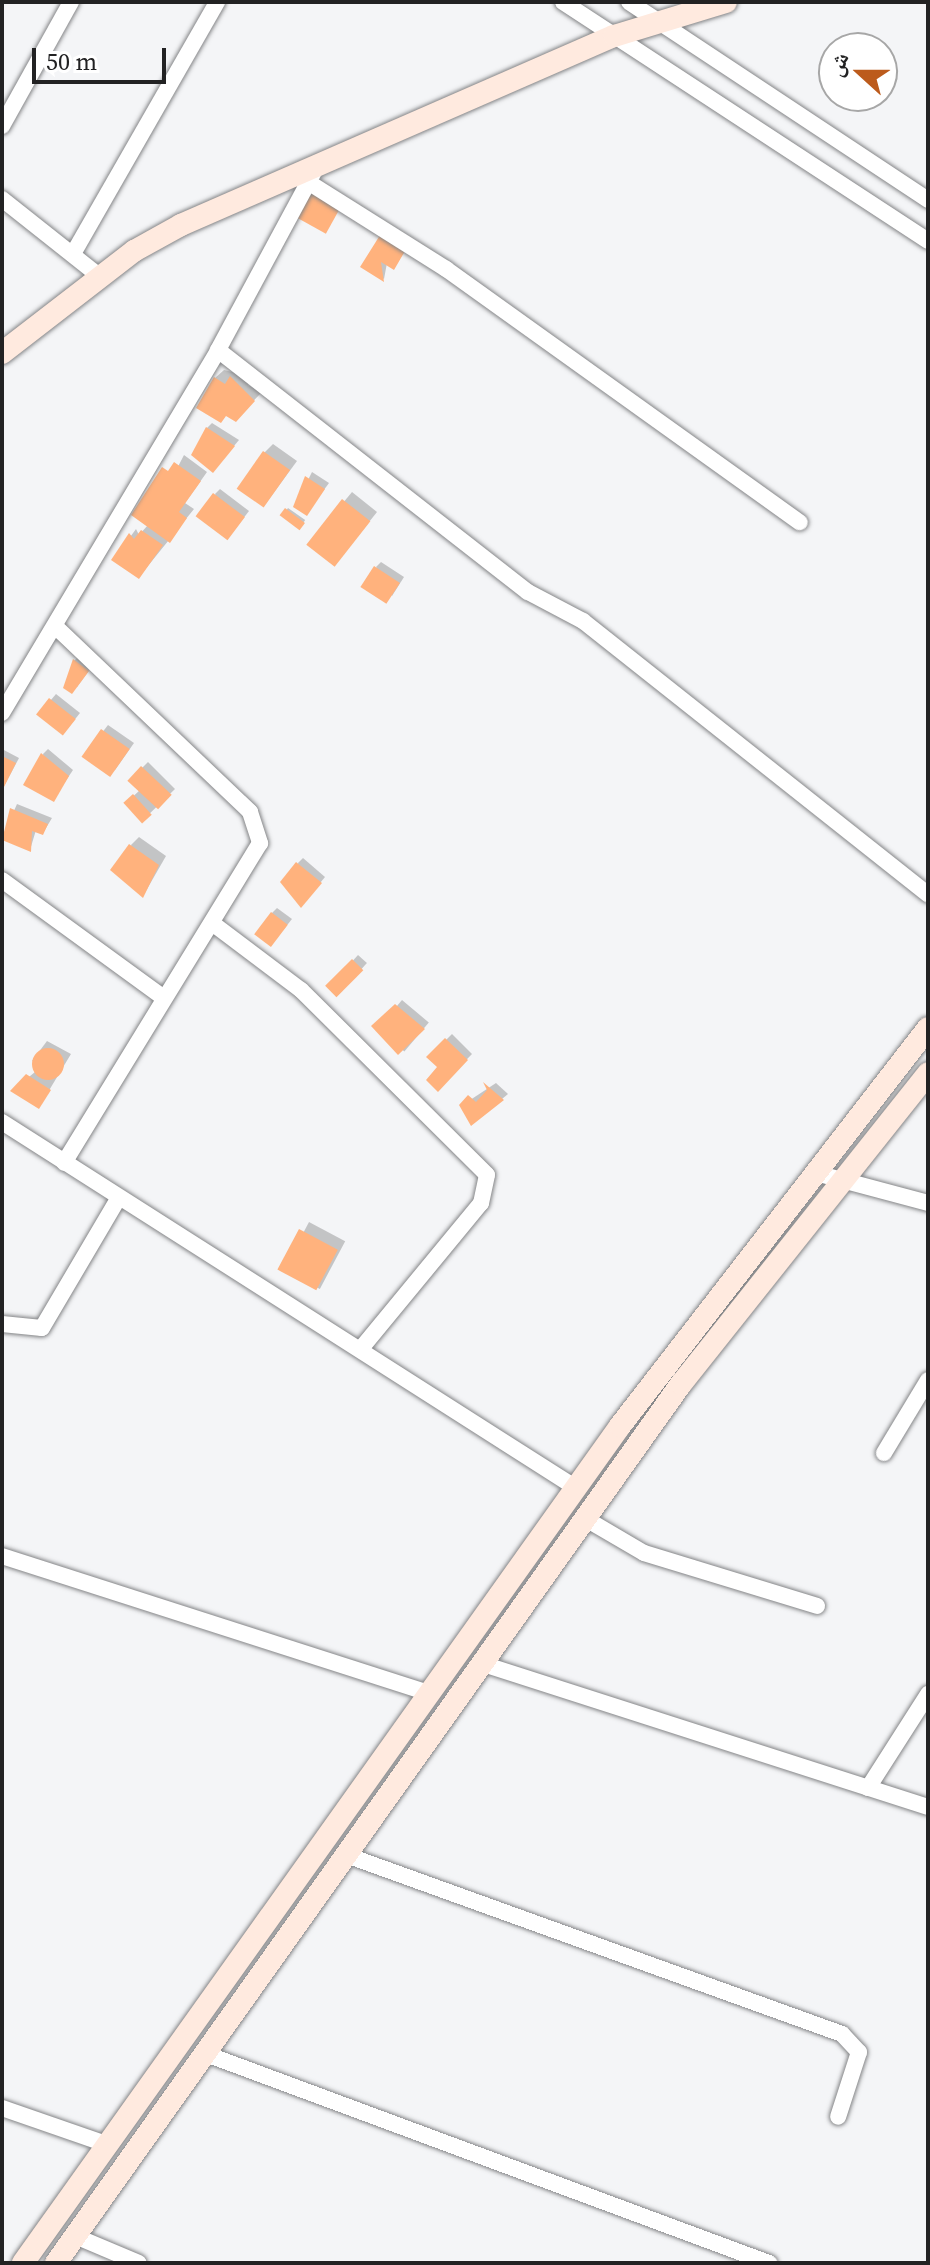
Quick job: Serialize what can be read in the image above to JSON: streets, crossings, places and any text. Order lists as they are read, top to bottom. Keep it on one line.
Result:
{"scale_bar":"50 m","north":"left"}
